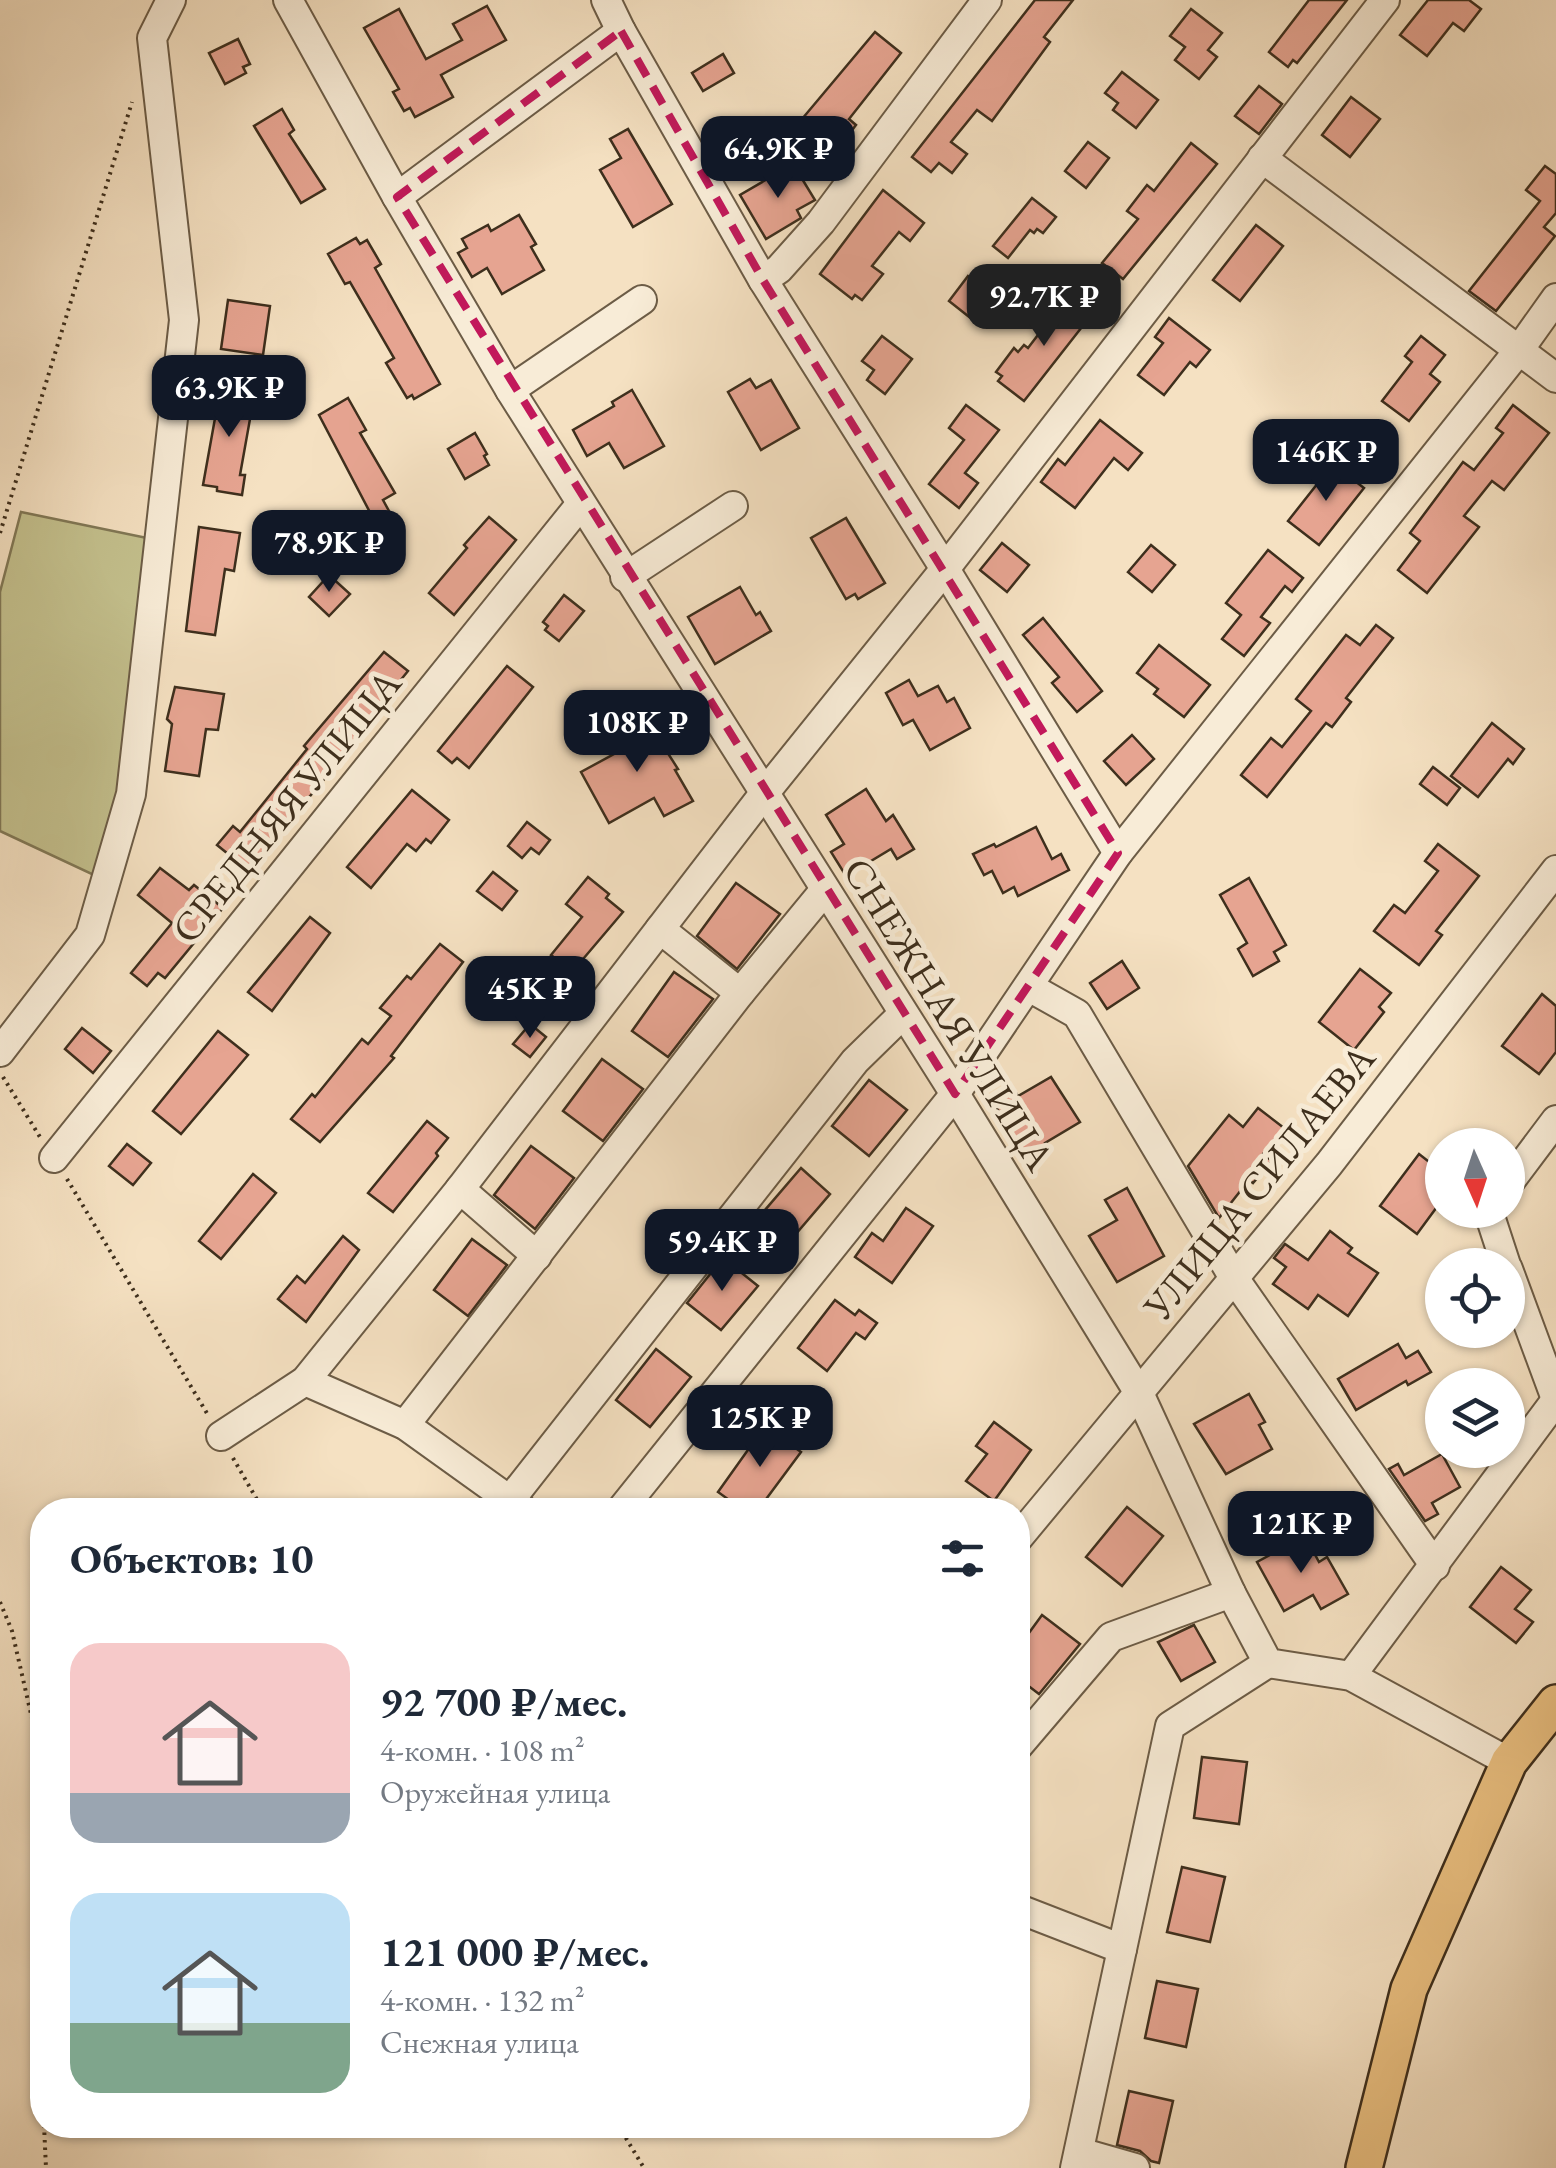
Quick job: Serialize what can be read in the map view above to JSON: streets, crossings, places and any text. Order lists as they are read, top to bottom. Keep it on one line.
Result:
{"streets":{"street":["СРЕДНЯЯ УЛИЦА","СНЕЖНАЯ УЛИЦА","УЛИЦА СИЛАЕВА"]},"crossings":[["СРЕДНЯЯ УЛИЦА","СНЕЖНАЯ УЛИЦА"],["СНЕЖНАЯ УЛИЦА","УЛИЦА СИЛАЕВА"]],"north":"bottom","page":{"price":["64.9K ₽","92.7K ₽","63.9K ₽","146K ₽","78.9K ₽","108K ₽","45K ₽","59.4K ₽","125K ₽","121K ₽"],"heading":"Объектов: 10","list":[{"name":"92 700 ₽/мес.","note":"4-комн. · 108 m² · Оружейная улица"},{"name":"121 000 ₽/мес.","note":"4-комн. · 132 m² · Снежная улица"}]}}
